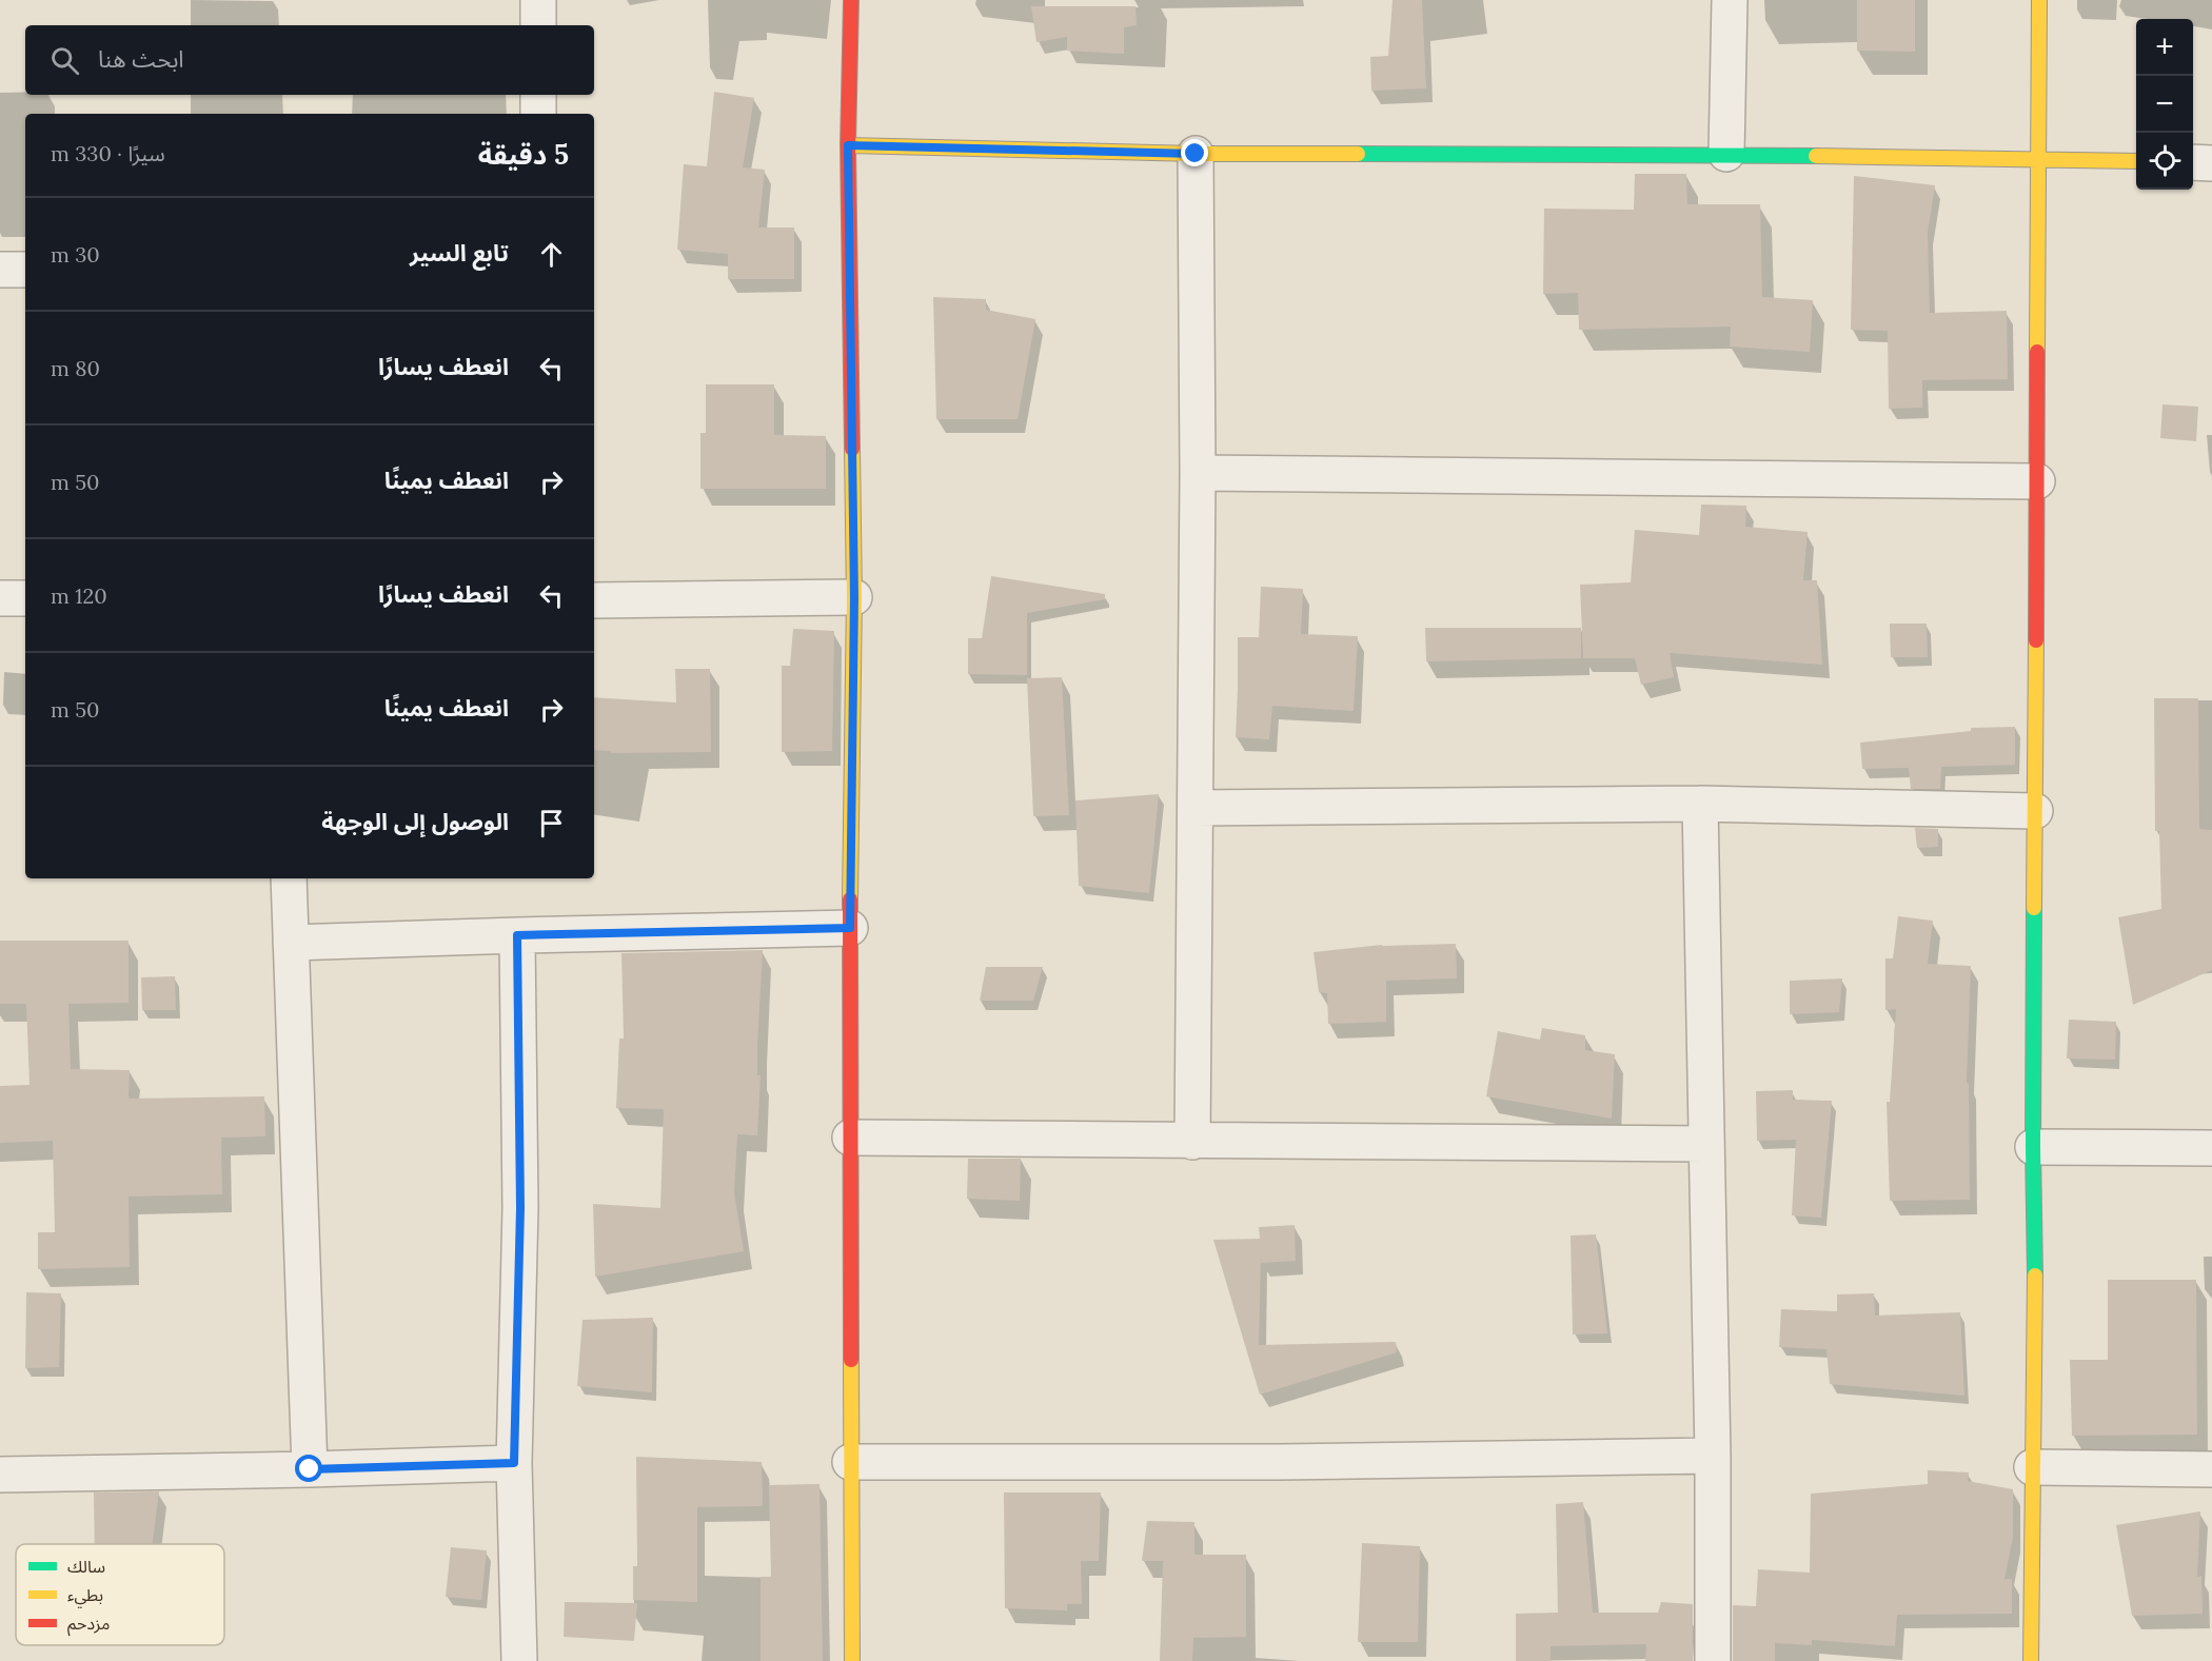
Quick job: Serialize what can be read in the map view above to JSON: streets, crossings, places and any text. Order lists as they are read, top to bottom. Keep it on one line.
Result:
{"legend":["سالك","بطيء","مزدحم"],"page":{"map_buttons":["+","−"],"search":"ابحث هنا","heading":["5 دقيقة","سيرًا · 330 m"],"list":[["تابع السير","30 m"],["انعطف يسارًا","80 m"],["انعطف يمينًا","50 m"],["انعطف يسارًا","120 m"],["انعطف يمينًا","50 m"],"الوصول إلى الوجهة"]}}
